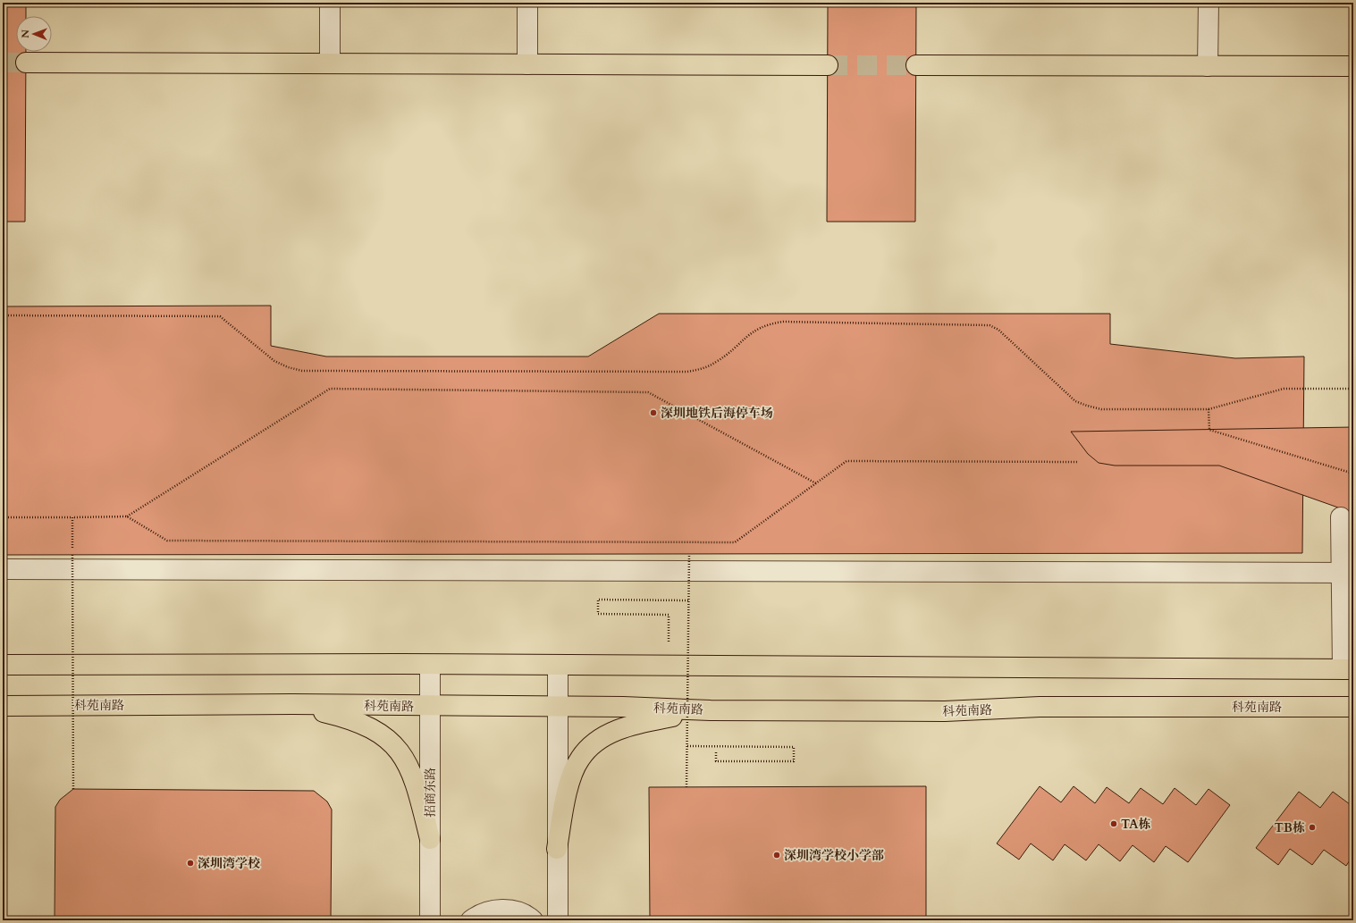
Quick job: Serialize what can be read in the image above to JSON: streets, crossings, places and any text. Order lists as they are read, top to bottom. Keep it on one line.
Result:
{"streets":{"main road":["科苑南路"],"street":["招商东路"]},"crossings":[["科苑南路","招商东路"]],"places":["深圳地铁后海停车场","TA栋","TB栋","深圳湾学校小学部","深圳湾学校"],"north":"left"}
